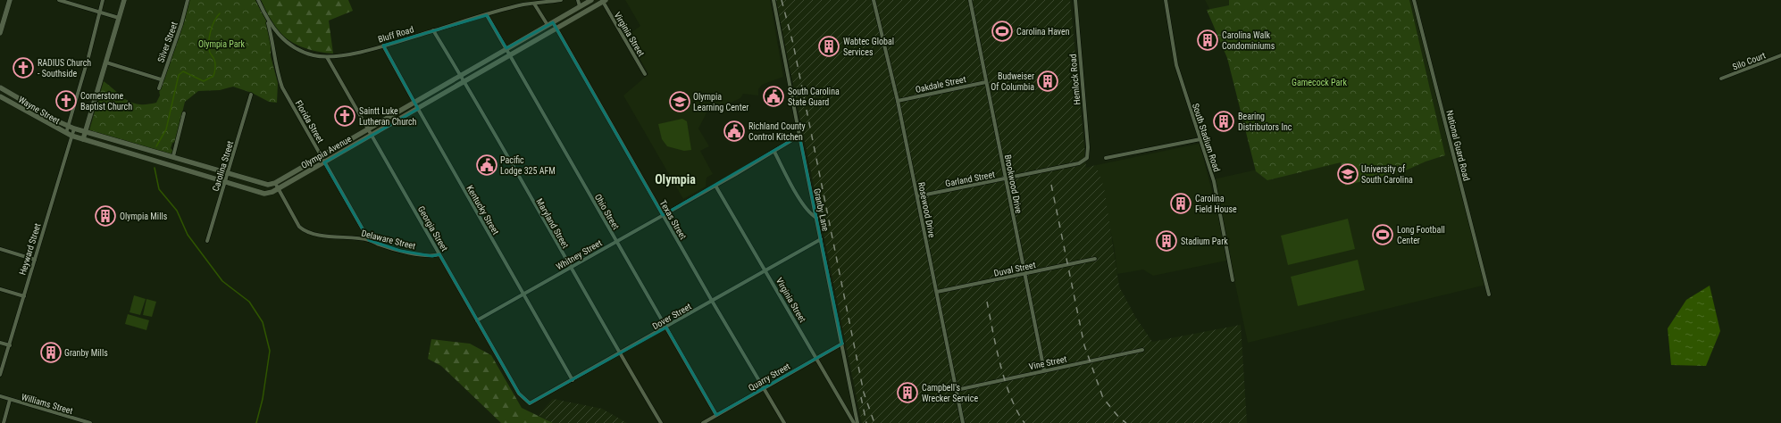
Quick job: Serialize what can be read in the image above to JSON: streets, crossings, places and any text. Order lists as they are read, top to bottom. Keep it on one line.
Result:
{"streets":{"main road":["Wayne Street","Olympia Avenue"],"street":["Bluff Road","Virginia Street","Silver Street","Silo Court","Hemlock Road","Oakdale Street","Florida Street","South Stadium Road","National Guard Road","Carolina Street","Garland Street","Brookwood Drive","Kentucky Street","Granby Lane","Rosewood Drive","Ohio Street","Texas Street","Maryland Street","Georgia Street","Delaware Street","Heyward Street","Whitney Street","Duval Street","Dover Street","Vine Street","Quarry Street","Williams Street"]},"crossings":[["Bluff Road","Florida Street"],["Bluff Road","Kentucky Street"],["Bluff Road","Ohio Street"],["Bluff Road","Maryland Street"],["Bluff Road","Georgia Street"],["Virginia Street","Olympia Avenue"],["Virginia Street","Whitney Street"],["Virginia Street","Dover Street"],["Virginia Street","Quarry Street"],["Hemlock Road","Garland Street"],["Oakdale Street","Brookwood Drive"],["Oakdale Street","Rosewood Drive"],["Wayne Street","Olympia Avenue"],["Wayne Street","Heyward Street"],["Florida Street","Olympia Avenue"],["Florida Street","Delaware Street"],["Olympia Avenue","Carolina Street"],["Olympia Avenue","Kentucky Street"],["Olympia Avenue","Ohio Street"],["Olympia Avenue","Texas Street"],["Olympia Avenue","Maryland Street"],["Olympia Avenue","Georgia Street"],["Olympia Avenue","Delaware Street"],["Olympia Avenue","Heyward Street"],["Garland Street","Brookwood Drive"],["Garland Street","Rosewood Drive"],["Brookwood Drive","Duval Street"],["Brookwood Drive","Vine Street"],["Kentucky Street","Whitney Street"],["Kentucky Street","Dover Street"],["Granby Lane","Whitney Street"],["Granby Lane","Dover Street"],["Granby Lane","Quarry Street"],["Rosewood Drive","Duval Street"],["Rosewood Drive","Vine Street"],["Ohio Street","Whitney Street"],["Ohio Street","Dover Street"],["Ohio Street","Quarry Street"],["Texas Street","Whitney Street"],["Texas Street","Dover Street"],["Texas Street","Quarry Street"],["Maryland Street","Whitney Street"],["Maryland Street","Dover Street"],["Georgia Street","Delaware Street"],["Georgia Street","Whitney Street"],["Georgia Street","Dover Street"]],"districts":["Olympia"],"parks":["Olympia Park","Gamecock Park"],"places":{"sports":["Carolina Haven","Long Football Center"],"building":["Carolina Walk Condominiums","Wabtec Global Services","Budweiser Of Columbia","Bearing Distributors Inc","Carolina Field House","Olympia Mills","Stadium Park","Granby Mills","Campbell's Wrecker Service"],"church":["RADIUS Church - Southside","Cornerstone Baptist Church","Saintt Luke Lutheran Church"],"public building":["South Carolina State Guard","Richland County Control Kitchen","Pacific Lodge 325 AFM"],"school or university":["Olympia Learning Center","University of South Carolina"]}}
